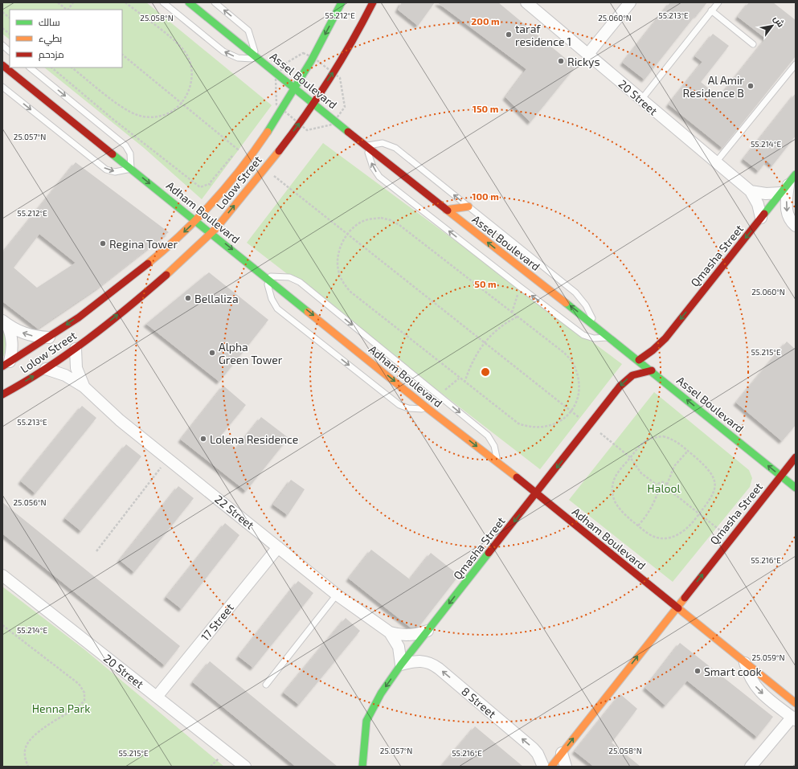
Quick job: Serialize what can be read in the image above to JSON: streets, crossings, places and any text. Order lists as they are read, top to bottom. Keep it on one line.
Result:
{"streets":{"street":["Assel Boulevard","20 Street","Lolow Street","Adham Boulevard","Qmasha Street","22 Street","17 Street","8 Street"]},"crossings":[["Assel Boulevard","Lolow Street"],["Assel Boulevard","Qmasha Street"],["20 Street","Qmasha Street"],["20 Street","17 Street"],["Lolow Street","Adham Boulevard"],["Lolow Street","22 Street"],["Adham Boulevard","Qmasha Street"],["Qmasha Street","22 Street"],["Qmasha Street","8 Street"],["22 Street","17 Street"],["22 Street","8 Street"]],"one_way":["Assel Boulevard","Adham Boulevard","8 Street"],"parks":["Halool","Henna Park"],"places":["taraf residence 1","Rickys","Al Amir Residence B","Regina Tower","Bellaliza","Alpha Green Tower","Lolena Residence","Smart cook"],"legend":["سالك","بطيء","مزدحم"],"north":"top right","coordinates":["55.212°E","55.213°E","25.058°N","25.060°N","25.057°N","55.214°E","55.215°E","25.056°N","55.216°E","25.059°N"],"rings":["200 m","150 m","100 m","50 m"]}
